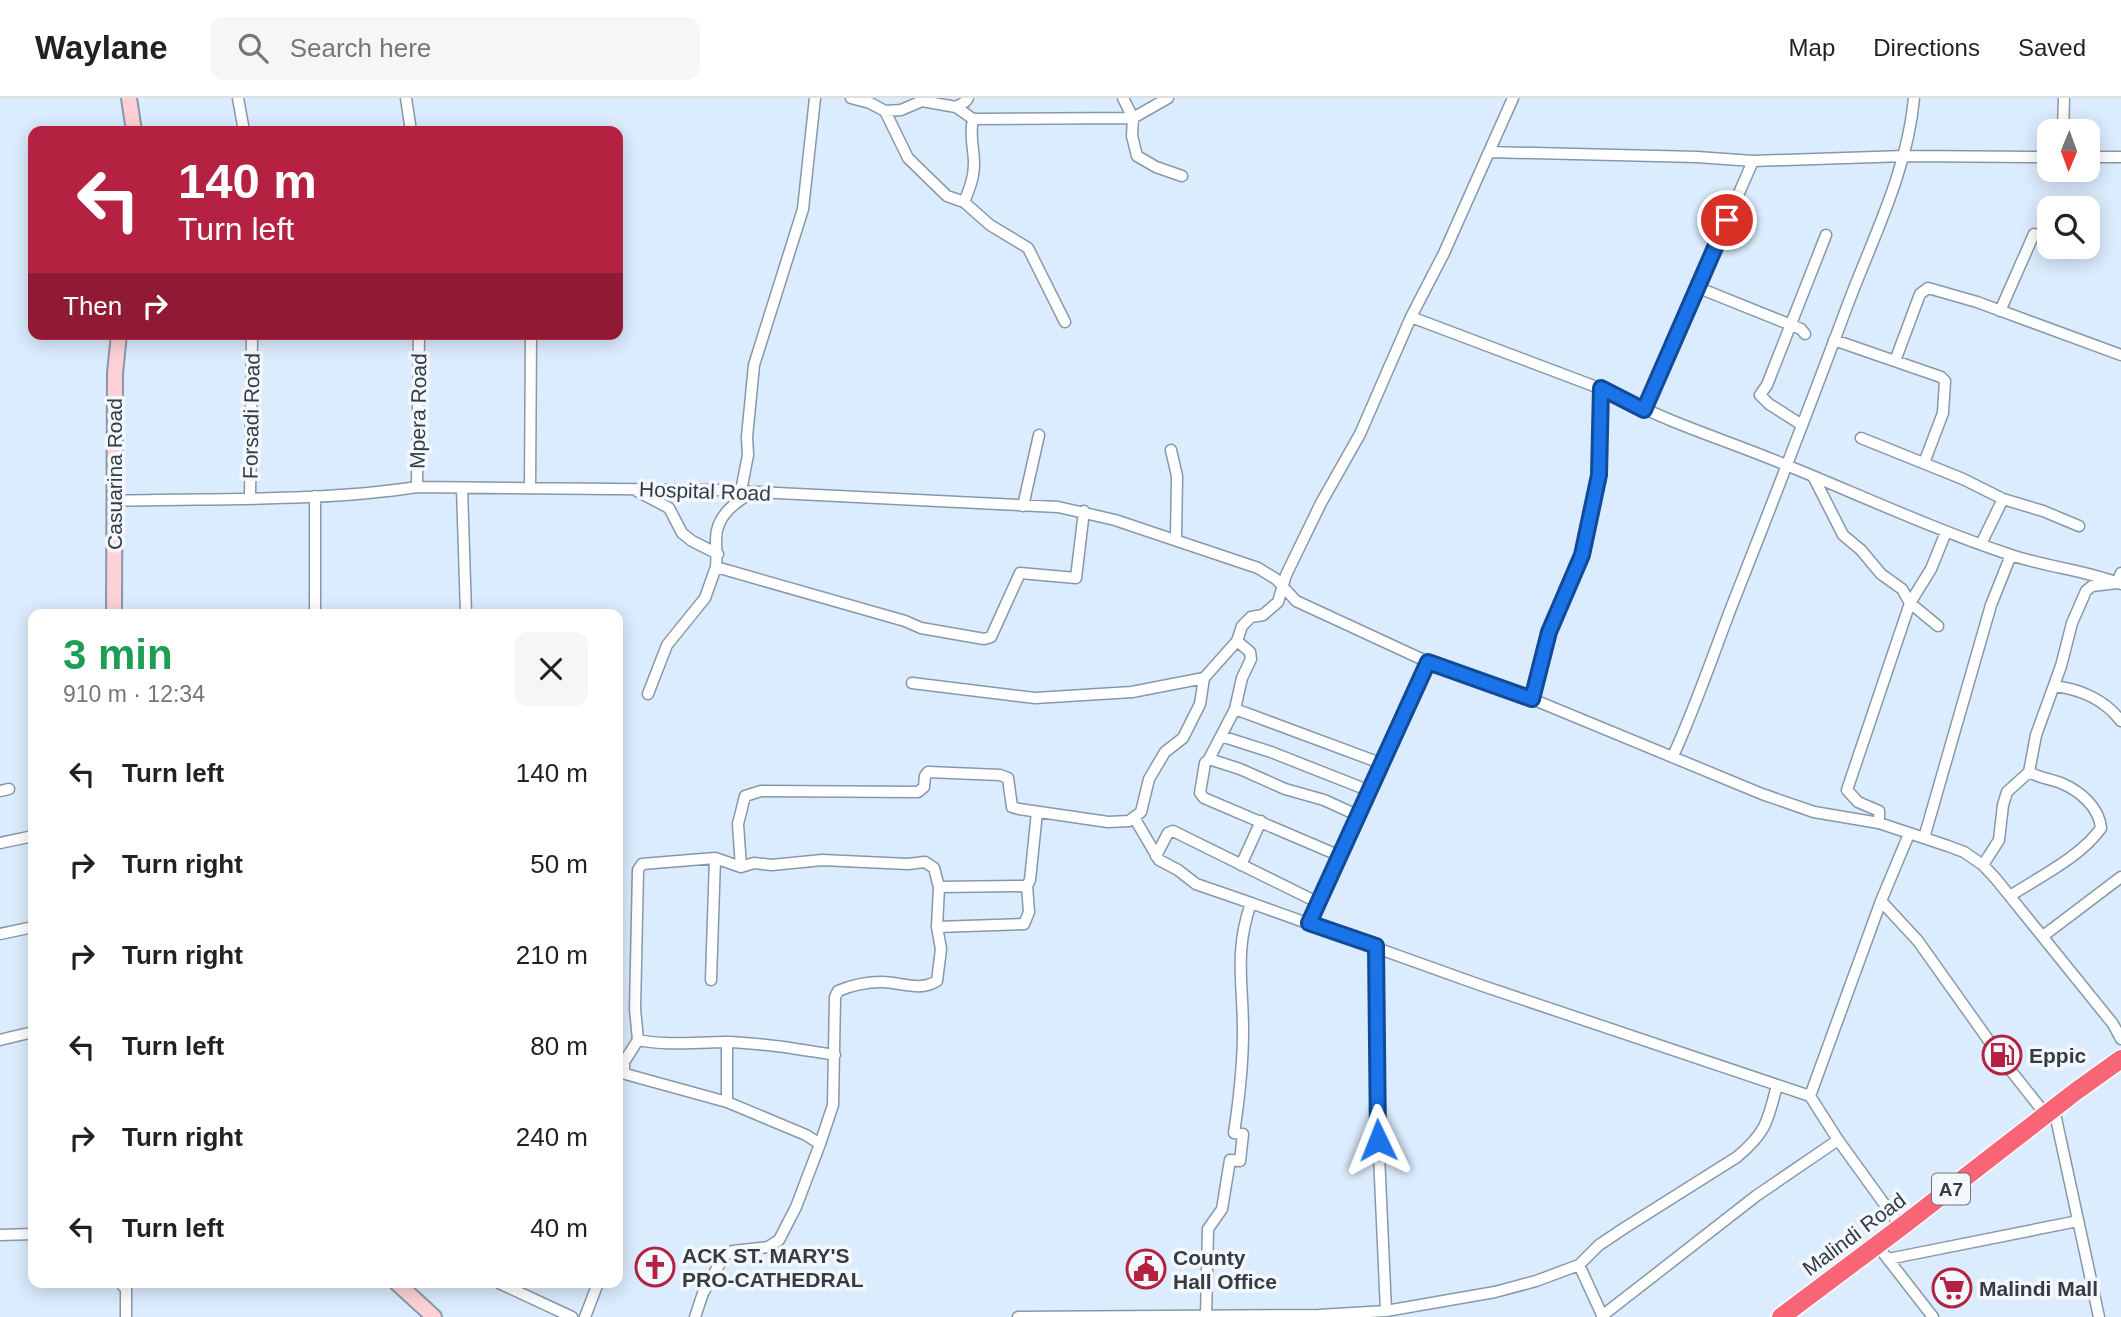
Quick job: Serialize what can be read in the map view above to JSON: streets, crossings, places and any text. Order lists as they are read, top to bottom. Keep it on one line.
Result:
{"streets":{"highway":["A7","Malindi Road"],"street":["Mpera Road","Forsadi Road","Casuarina Road","Hospital Road"]},"crossings":[["Mpera Road","Hospital Road"],["Forsadi Road","Hospital Road"],["Casuarina Road","Hospital Road"]],"places":{"fuel station":["Eppic"],"church":["ACK ST. MARY'S PRO-CATHEDRAL"],"public building":["County Hall Office"],"supermarket":["Malindi Mall"]},"north":"bottom","page":{"header":"Waylane","search":"Search here","nav":["Map","Directions","Saved"],"turn":["140 m","Turn left"],"then":"Then","heading":["3 min","910 m · 12:34"],"list":[{"name":"Turn left","value":"140 m"},{"name":"Turn right","value":"50 m"},{"name":"Turn right","value":"210 m"},{"name":"Turn left","value":"80 m"},{"name":"Turn right","value":"240 m"},{"name":"Turn left","value":"40 m"}]}}
